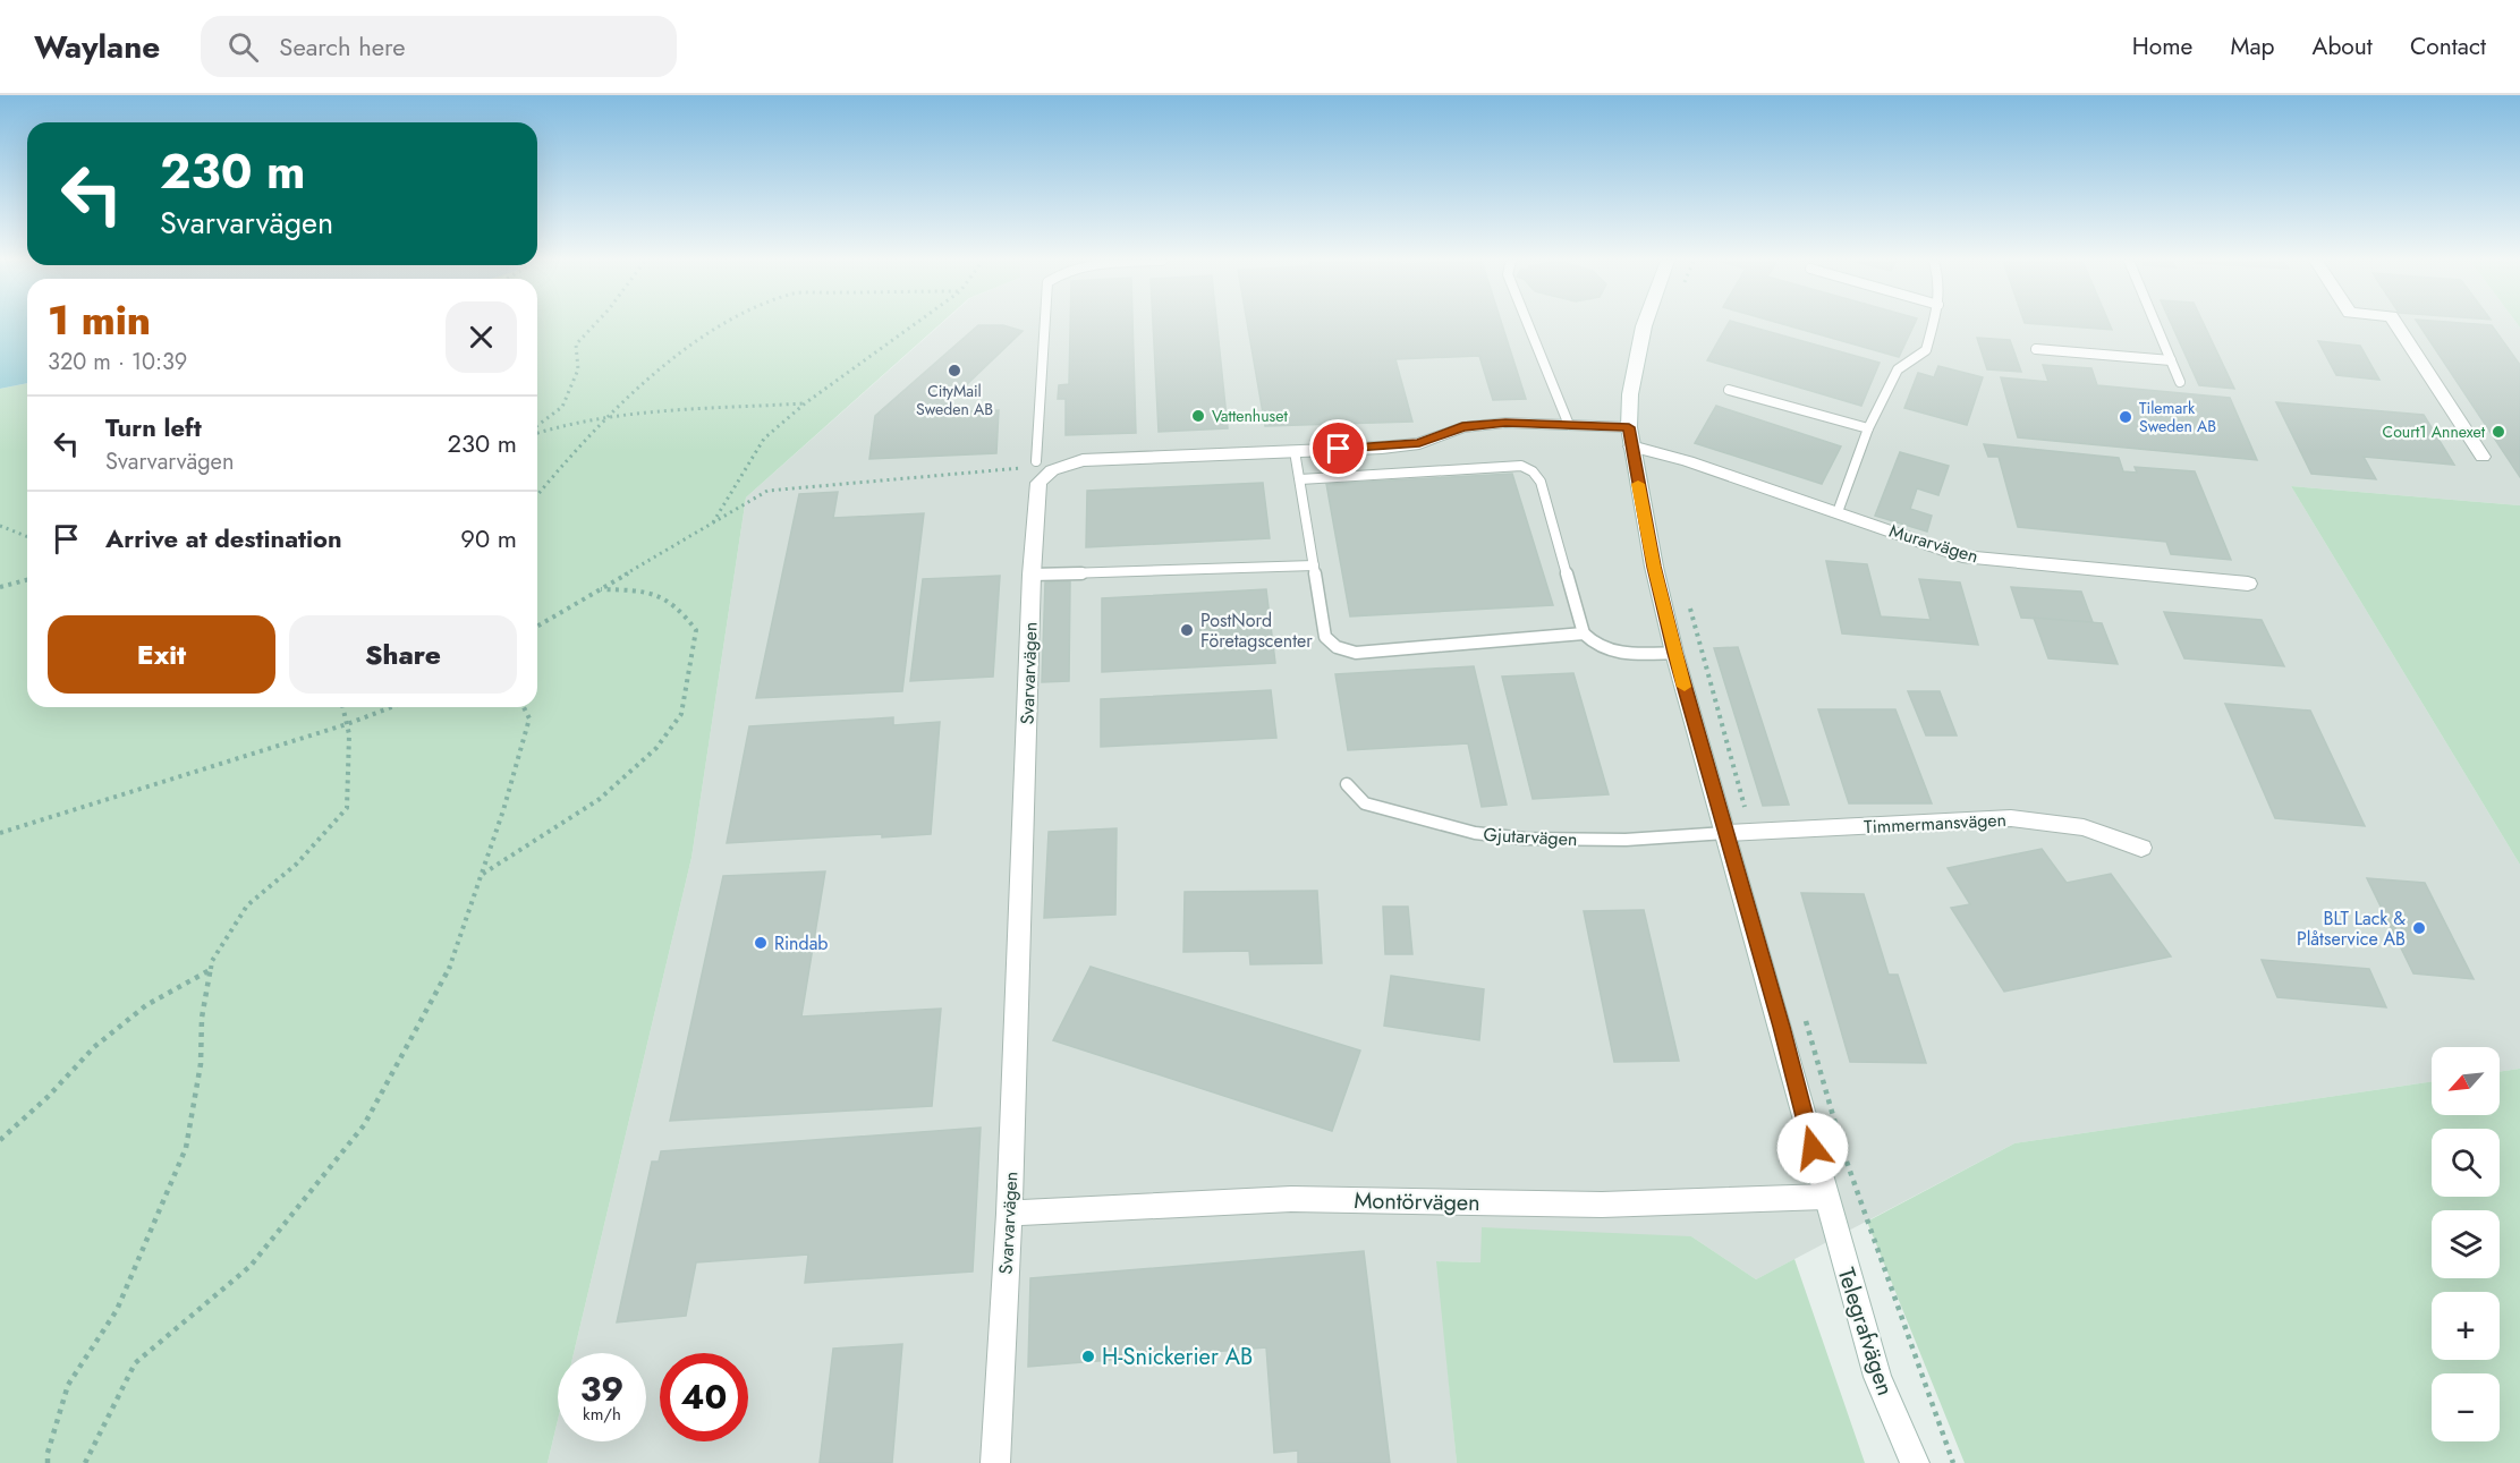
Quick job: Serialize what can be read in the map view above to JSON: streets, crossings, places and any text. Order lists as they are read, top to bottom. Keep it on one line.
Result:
{"streets":{"street":["Murarvägen","Svarvarvägen","Timmermansvägen","Montörvägen","Telegrafvägen"],"lane":["Gjutarvägen"]},"crossings":[["Murarvägen","Svarvarvägen"],["Murarvägen","Telegrafvägen"],["Svarvarvägen","Montörvägen"],["Svarvarvägen","Telegrafvägen"],["Timmermansvägen","Gjutarvägen"],["Timmermansvägen","Telegrafvägen"],["Gjutarvägen","Telegrafvägen"],["Montörvägen","Telegrafvägen"]],"places":["CityMail Sweden AB","Vattenhuset","Tilemark Sweden AB","Court1 Annexet","PostNord Företagscenter","BLT Lack & Plåtservice AB","Rindab","H-Snickerier AB"],"north":"bottom left","page":{"header":"Waylane","search":"Search here","nav":["Home","Map","About","Contact"],"turn":["230 m","Svarvarvägen"],"heading":["1 min","320 m · 10:39"],"list":[{"name":"Turn left","note":"Svarvarvägen","value":"230 m"},{"name":"Arrive at destination","value":"90 m"}],"buttons":["Exit","Share"],"map_buttons":["+","−"],"speed":"39 km/h","limit":"40"}}
